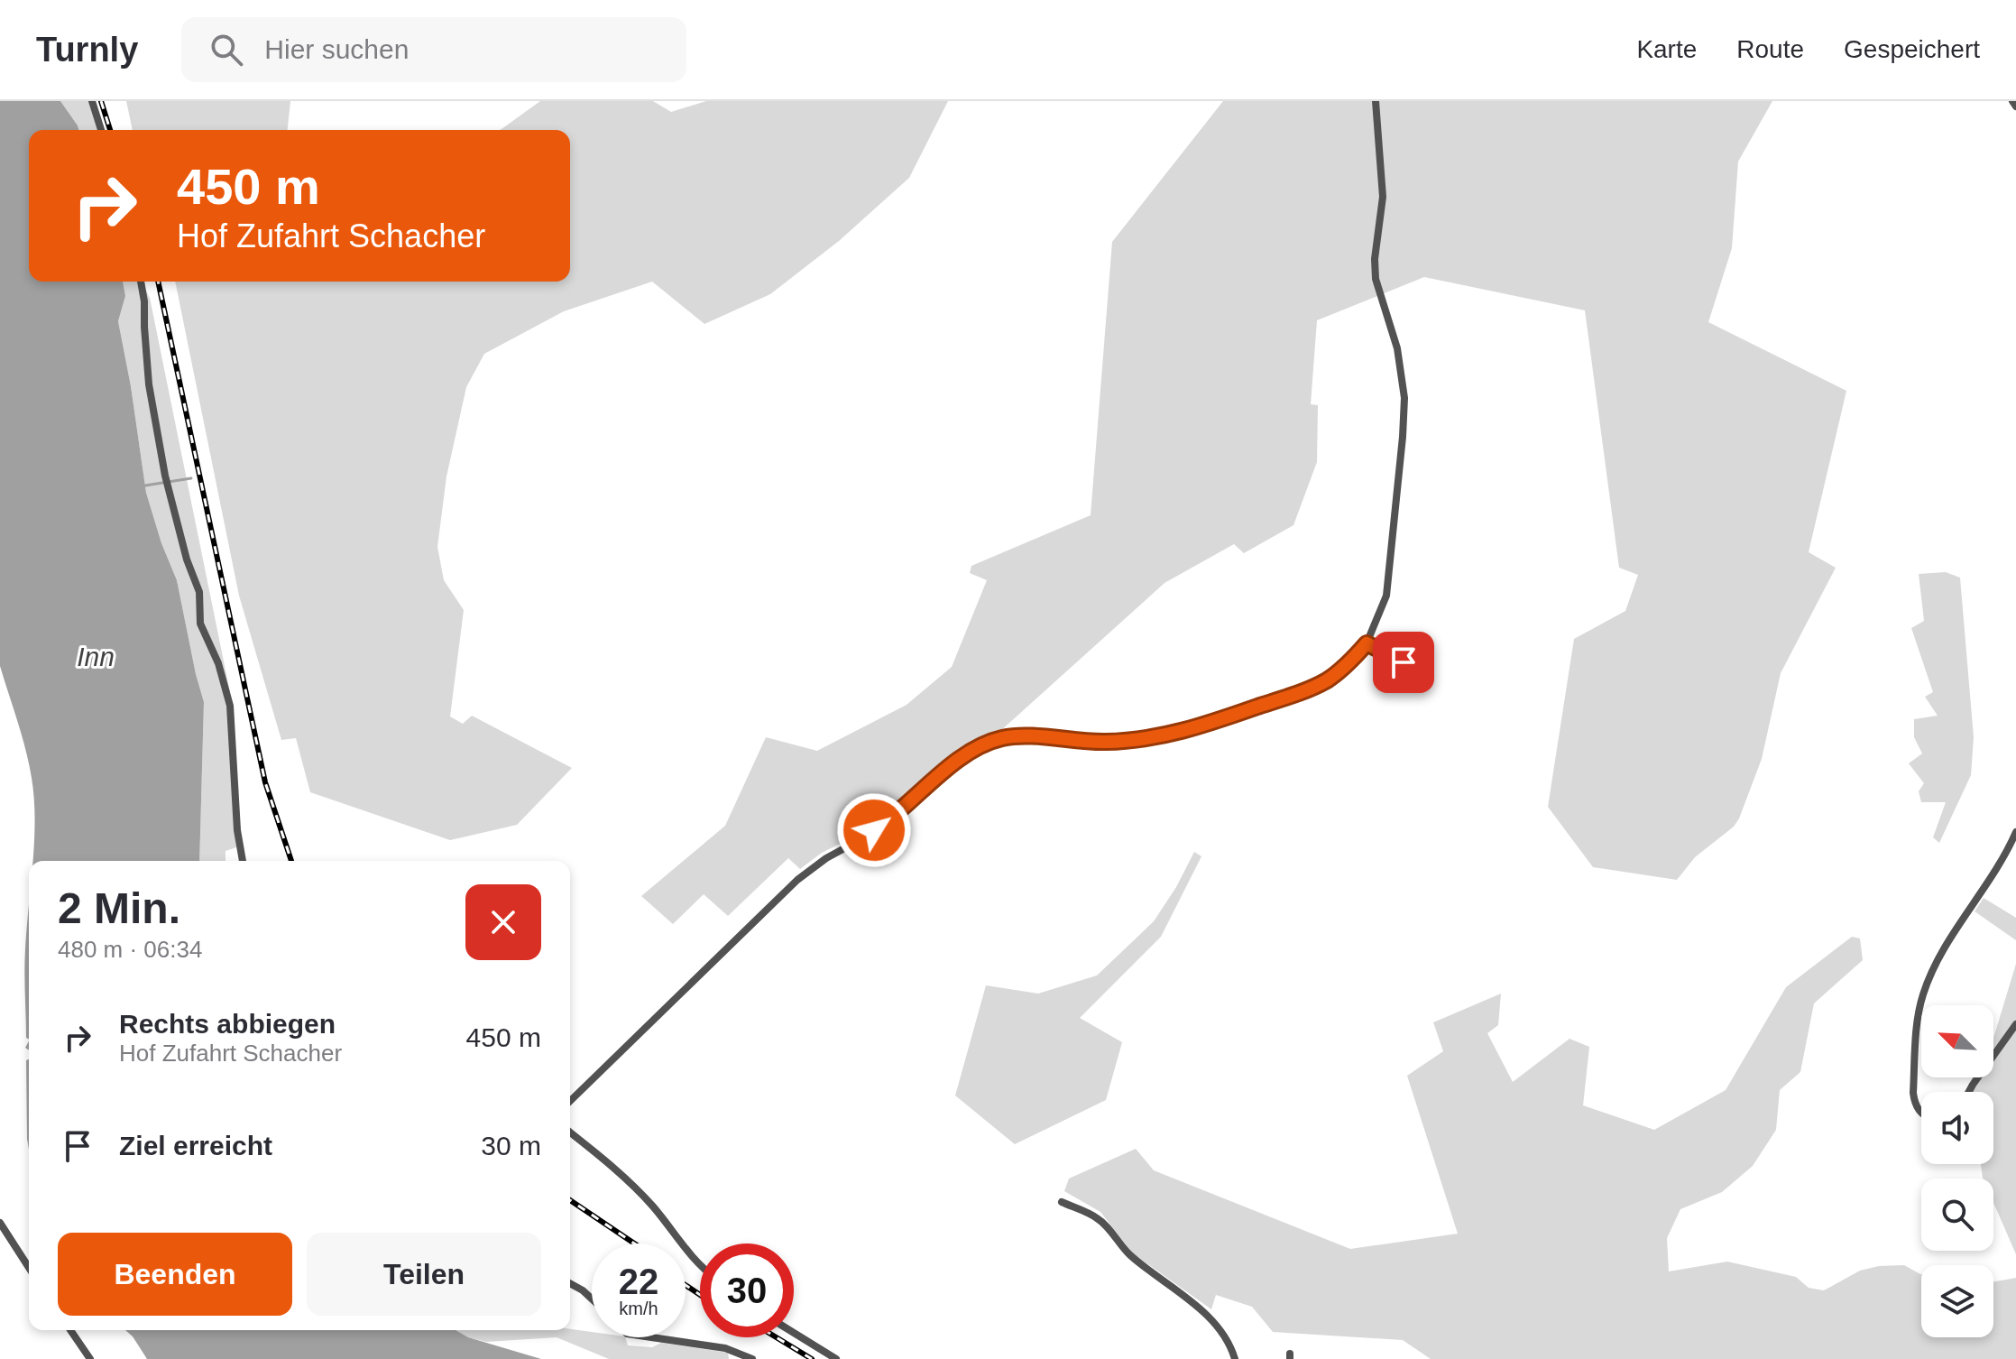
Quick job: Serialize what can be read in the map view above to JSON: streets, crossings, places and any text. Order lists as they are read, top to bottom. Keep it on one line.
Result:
{"water":["Inn"],"north":"top left","page":{"header":"Turnly","search":"Hier suchen","nav":["Karte","Route","Gespeichert"],"turn":["450 m","Hof Zufahrt Schacher"],"heading":["2 Min.","480 m · 06:34"],"list":[{"name":"Rechts abbiegen","note":"Hof Zufahrt Schacher","value":"450 m"},{"name":"Ziel erreicht","value":"30 m"}],"buttons":["Beenden","Teilen"],"speed":"22 km/h","limit":"30"}}
